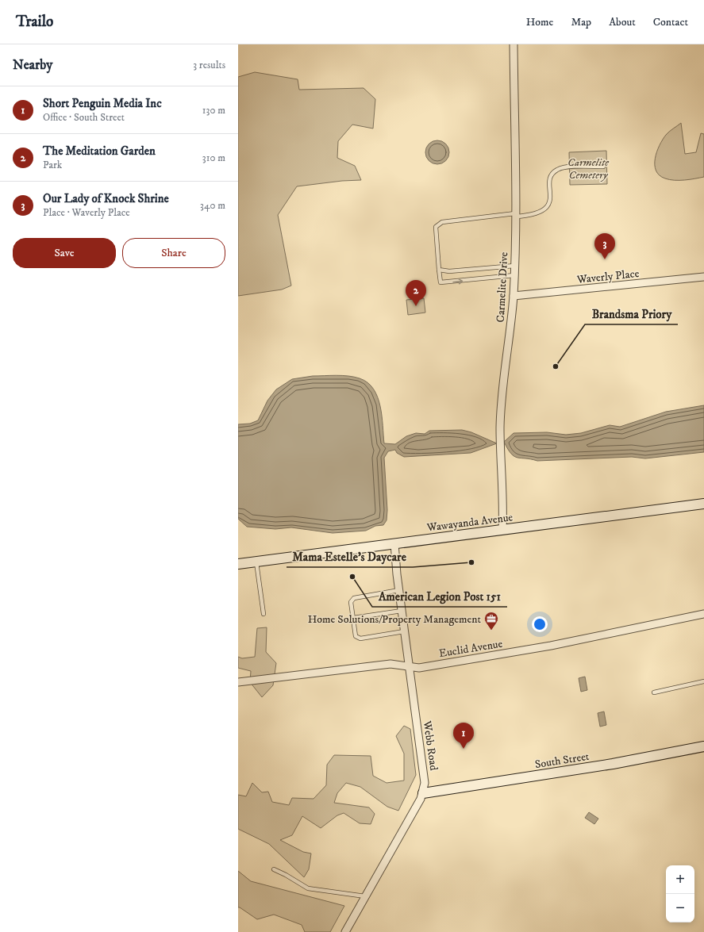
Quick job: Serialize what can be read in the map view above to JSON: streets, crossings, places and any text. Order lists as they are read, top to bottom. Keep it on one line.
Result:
{"streets":{"street":["Waverly Place","Carmelite Drive","Wawayanda Avenue","Euclid Avenue","Webb Road","South Street"]},"crossings":[["Waverly Place","Carmelite Drive"],["Carmelite Drive","Wawayanda Avenue"],["Wawayanda Avenue","Webb Road"],["Euclid Avenue","Webb Road"],["Webb Road","South Street"]],"parks":["Carmelite Cemetery"],"places":{"other":["Brandsma Priory","Mama Estelle's Daycare","American Legion Post 151"],"office":["Home Solutions/Property Management"]},"page":{"header":"Trailo","nav":["Home","Map","About","Contact"],"heading":["Nearby","3 results"],"list":[{"mark":"1","name":"Short Penguin Media Inc","note":"Office · South Street","value":"130 m"},{"mark":"2","name":"The Meditation Garden","note":"Park","value":"310 m"},{"mark":"3","name":"Our Lady of Knock Shrine","note":"Place · Waverly Place","value":"340 m"}],"buttons":["Save","Share"],"pins":["3","2","1"],"map_buttons":["+","−"]}}
